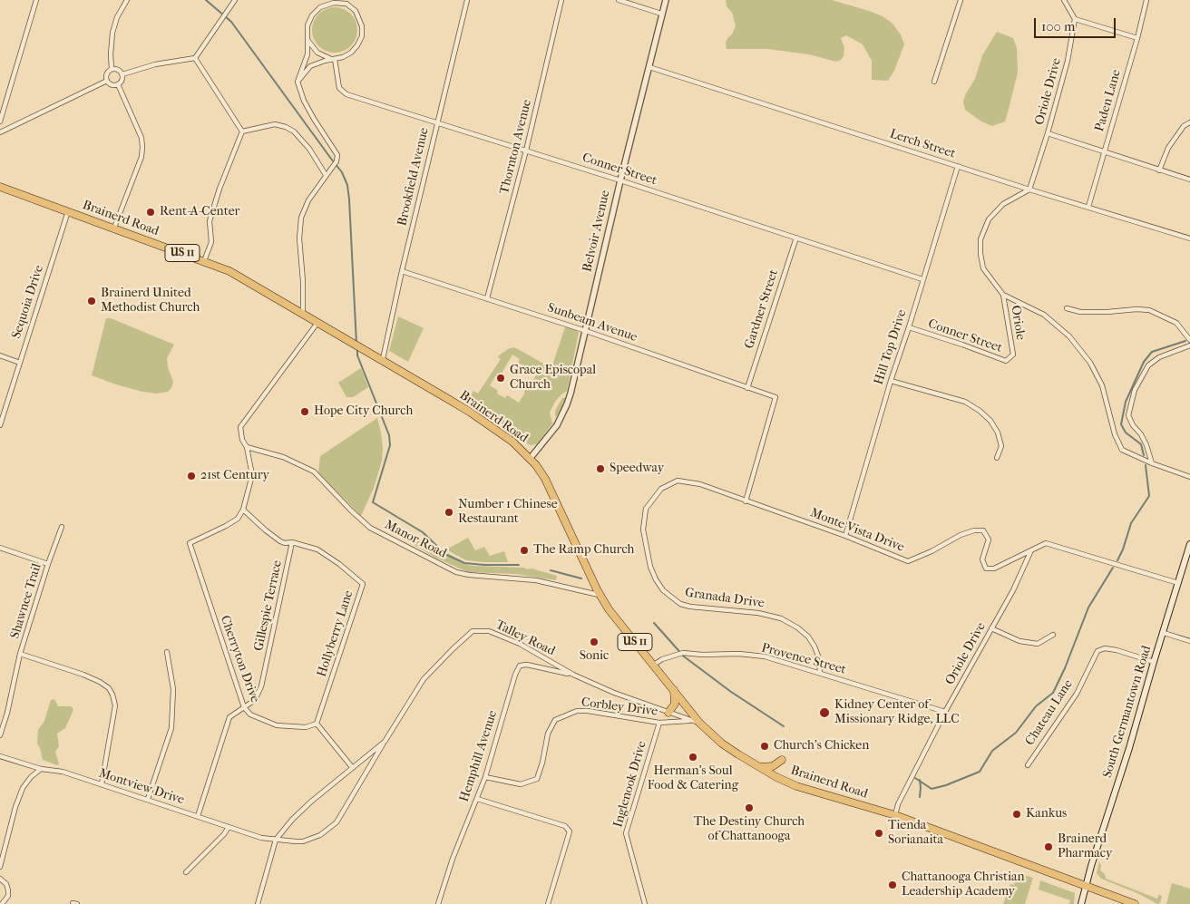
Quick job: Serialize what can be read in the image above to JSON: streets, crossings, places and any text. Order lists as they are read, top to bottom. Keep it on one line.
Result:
{"streets":{"main road":["Brainerd Road","US 11","South Germantown Road"],"street":["Oriole Drive","Paden Lane","Lerch Street","Thornton Avenue","Conner Street","Brookfield Avenue","Belvoir Avenue","Sequoia Drive","Gardner Street","Sunbeam Avenue","Oriole","Hill Top Drive","Monte Vista Drive","Manor Road","Granada Drive","Shawnee Trail","Gillespie Terrace","Hollyberry Lane","Talley Road","Cherryton Drive","Provence Street","Corbley Drive","Chateau Lane","Hemphill Avenue","Inglenook Drive","Montview Drive"]},"crossings":[["Oriole Drive","Lerch Street"],["Oriole Drive","Brainerd Road"],["Oriole Drive","Monte Vista Drive"],["Oriole Drive","Provence Street"],["Paden Lane","Lerch Street"],["Lerch Street","Belvoir Avenue"],["Lerch Street","Hill Top Drive"],["Thornton Avenue","Conner Street"],["Thornton Avenue","Sunbeam Avenue"],["Conner Street","Brookfield Avenue"],["Conner Street","Belvoir Avenue"],["Conner Street","Gardner Street"],["Conner Street","Oriole"],["Conner Street","Hill Top Drive"],["Brookfield Avenue","Brainerd Road"],["Brookfield Avenue","Sunbeam Avenue"],["Brainerd Road","Belvoir Avenue"],["Brainerd Road","Sequoia Drive"],["Brainerd Road","Manor Road"],["Brainerd Road","Talley Road"],["Brainerd Road","Provence Street"],["Brainerd Road","South Germantown Road"],["Belvoir Avenue","Sunbeam Avenue"],["Gardner Street","Sunbeam Avenue"],["Sunbeam Avenue","Monte Vista Drive"],["Hill Top Drive","Monte Vista Drive"],["Monte Vista Drive","Granada Drive"],["Monte Vista Drive","South Germantown Road"],["Granada Drive","Provence Street"],["Gillespie Terrace","Hollyberry Lane"],["Gillespie Terrace","Cherryton Drive"],["Gillespie Terrace","Montview Drive"],["Hollyberry Lane","Cherryton Drive"],["Talley Road","Corbley Drive"],["Talley Road","Hemphill Avenue"],["Talley Road","Montview Drive"],["Corbley Drive","Hemphill Avenue"],["Corbley Drive","Inglenook Drive"],["South Germantown Road","Chateau Lane"]],"places":["Rent-A-Center","Brainerd United Methodist Church","Grace Episcopal Church","Hope City Church","Speedway","21st Century","Number 1 Chinese Restaurant","The Ramp Church","Sonic","Kidney Center of Missionary Ridge, LLC","Church's Chicken","Herman's Soul Food & Catering","The Destiny Church of Chattanooga","Kankus","Tienda Sorianaita","Brainerd Pharmacy","Chattanooga Christian Leadership Academy"],"scale_bar":"100 m"}
